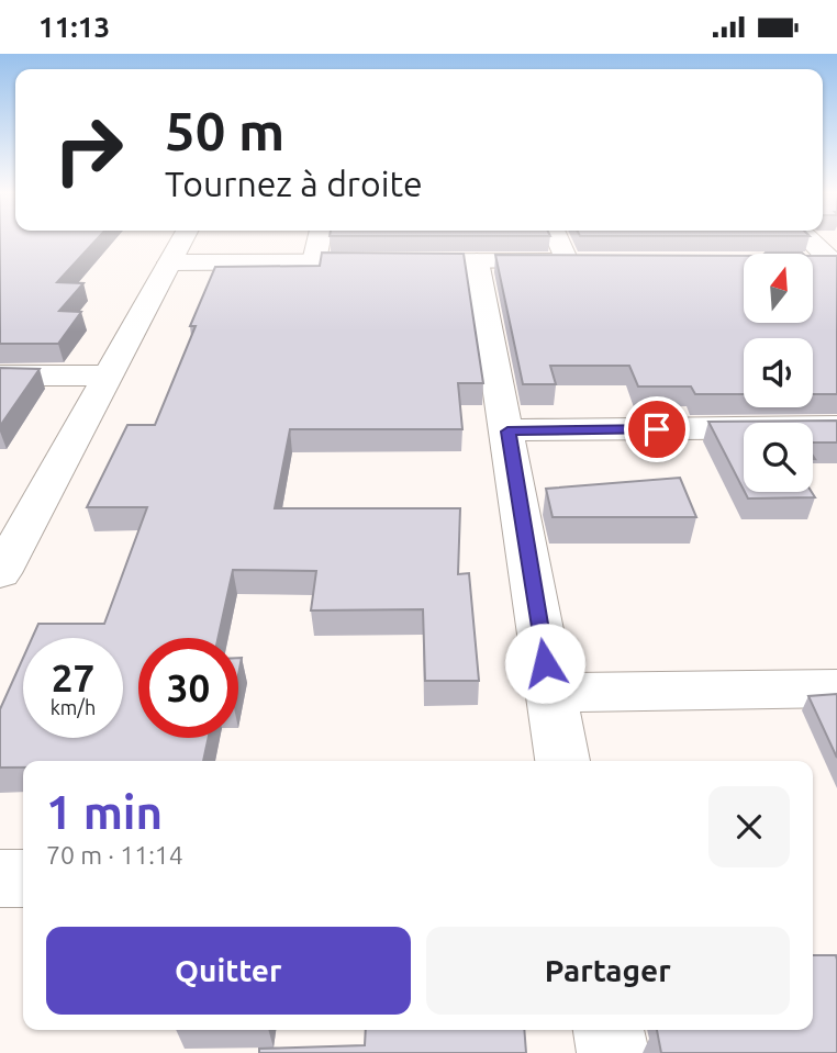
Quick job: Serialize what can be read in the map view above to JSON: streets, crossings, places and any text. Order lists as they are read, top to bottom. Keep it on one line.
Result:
{"north":"top","page":{"status":"11:13","turn":["50 m","Tournez à droite"],"speed":"27 km/h","limit":"30","heading":["1 min","70 m · 11:14"],"buttons":["Quitter","Partager"]}}
